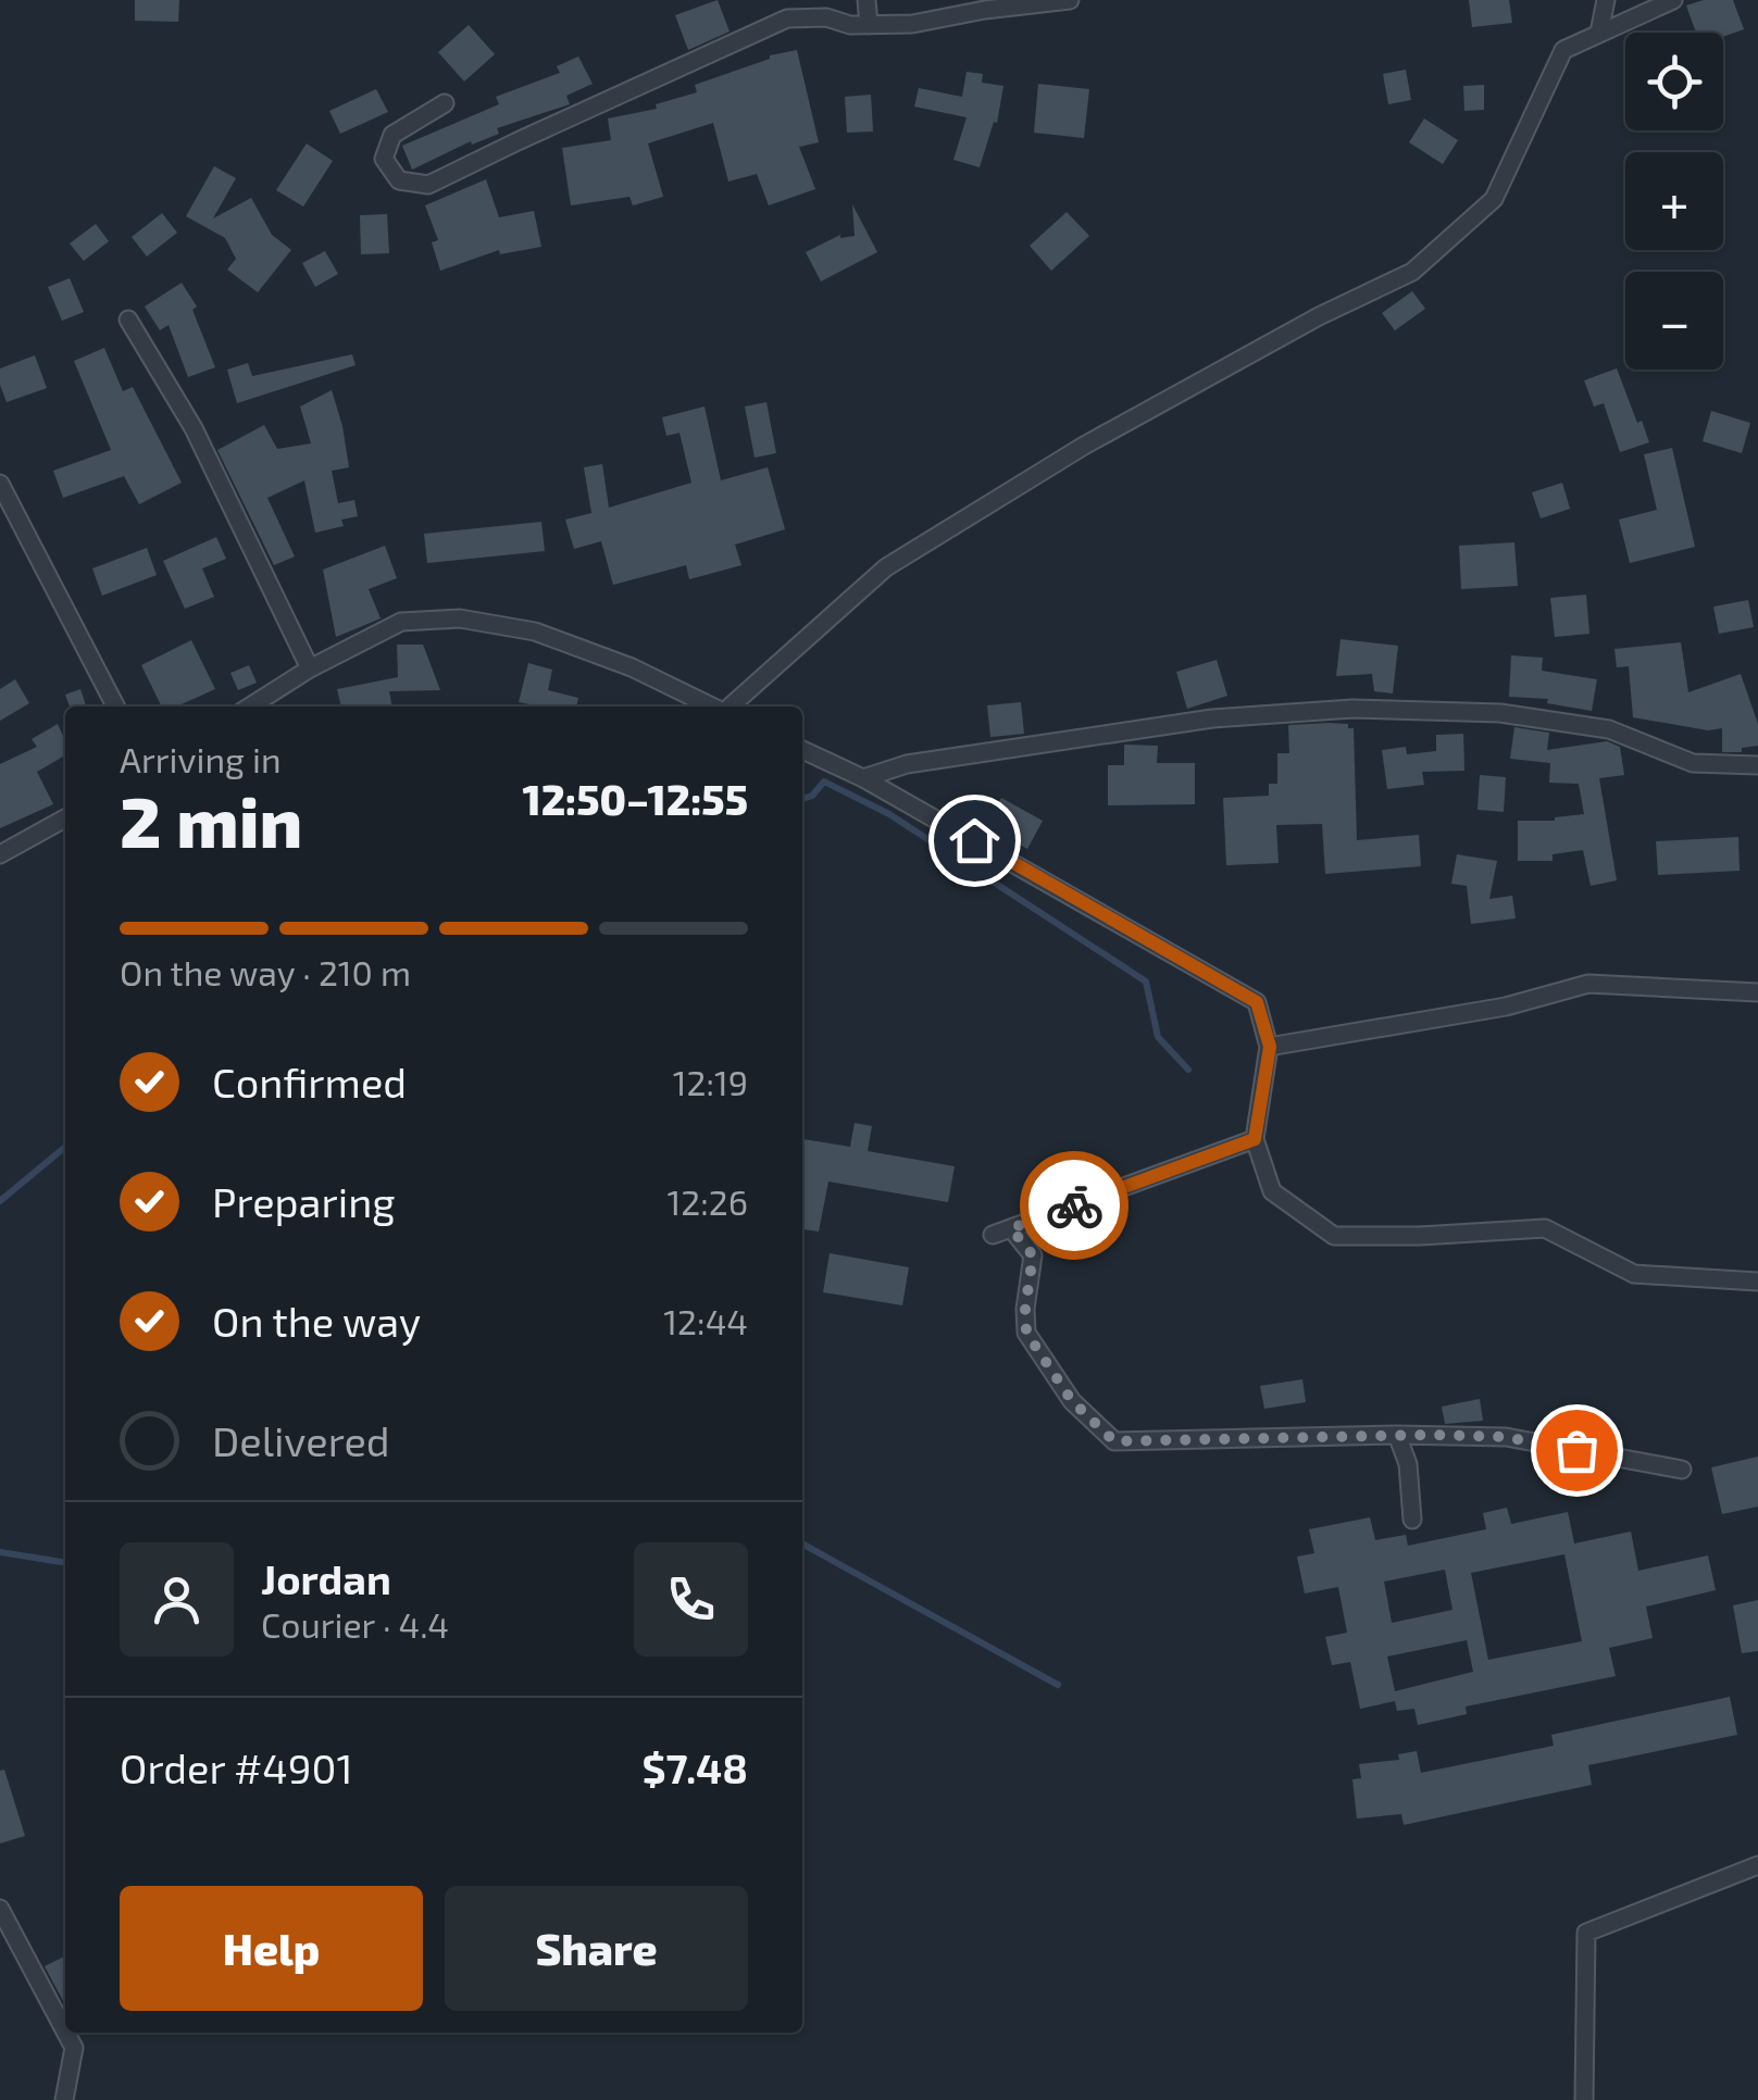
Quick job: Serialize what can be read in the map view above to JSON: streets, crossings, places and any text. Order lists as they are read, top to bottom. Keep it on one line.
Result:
{"page":{"map_buttons":["+","−"],"heading":["2 min","Arriving in","12:50–12:55"],"panel":["Jordan","Courier · 4.4","Order #4901","$7.48"],"bar":"On the way · 210 m","list":[["Confirmed","12:19"],["Preparing","12:26"],["On the way","12:44"],"Delivered"],"buttons":["Help","Share"]}}
